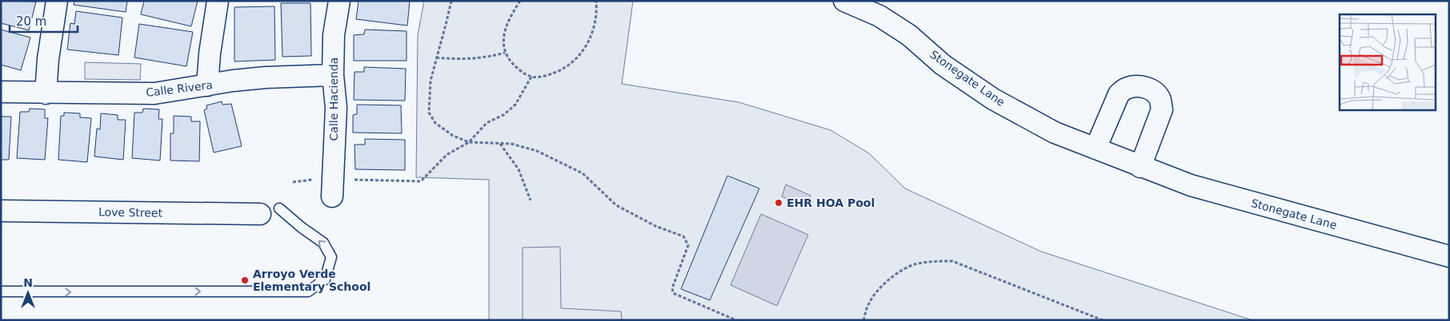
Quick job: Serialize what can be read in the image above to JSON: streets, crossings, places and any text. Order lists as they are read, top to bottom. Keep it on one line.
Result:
{"streets":{"street":["Stonegate Lane","Calle Rivera","Calle Hacienda","Love Street"]},"crossings":[["Calle Rivera","Calle Hacienda"]],"places":["EHR HOA Pool","Arroyo Verde Elementary School"],"scale_bar":"20 m","north":"top"}
